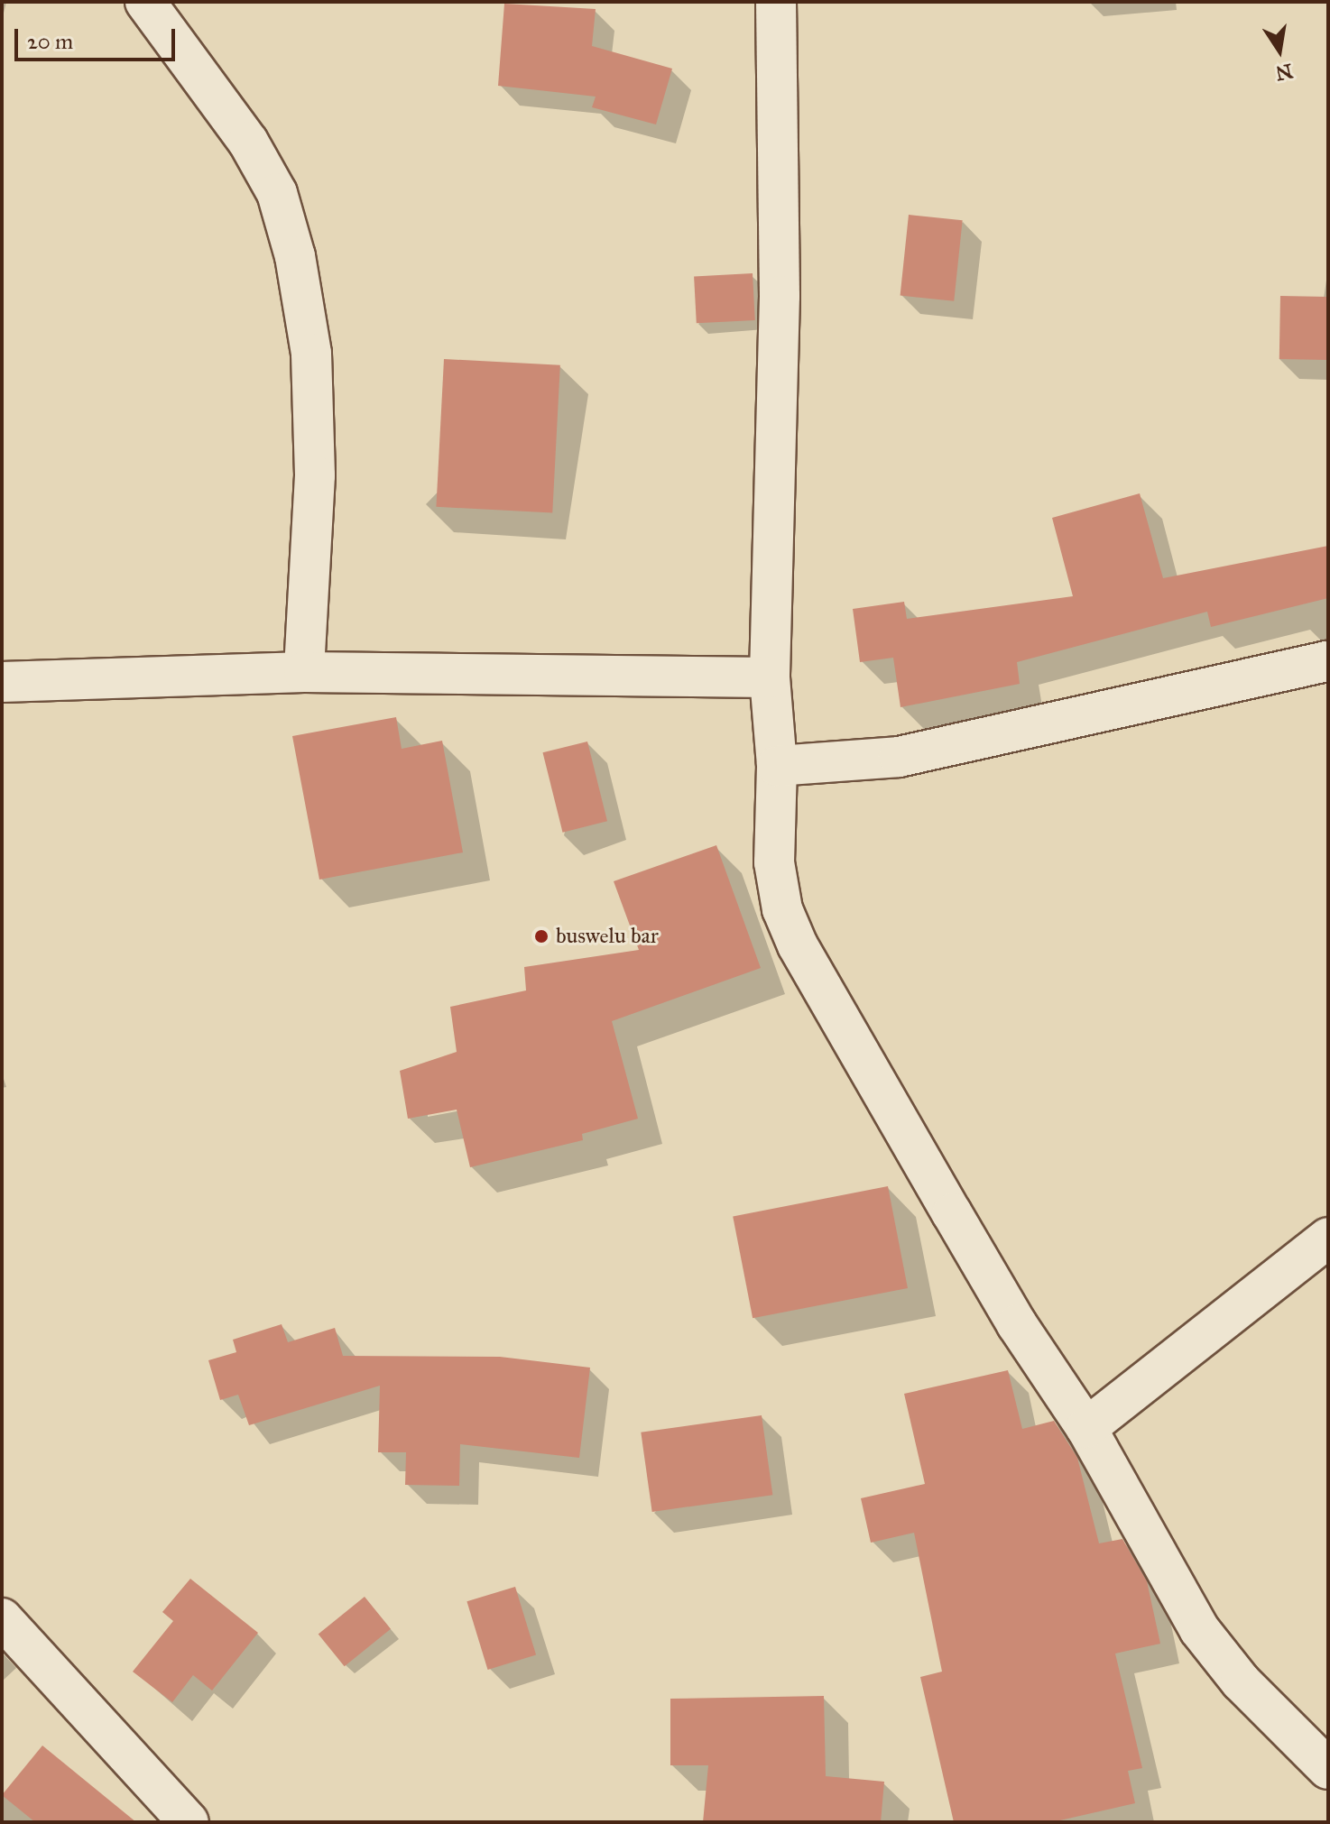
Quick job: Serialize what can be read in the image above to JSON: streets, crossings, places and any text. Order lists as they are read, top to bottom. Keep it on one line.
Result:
{"places":["buswelu bar"],"scale_bar":"20 m","north":"bottom"}
